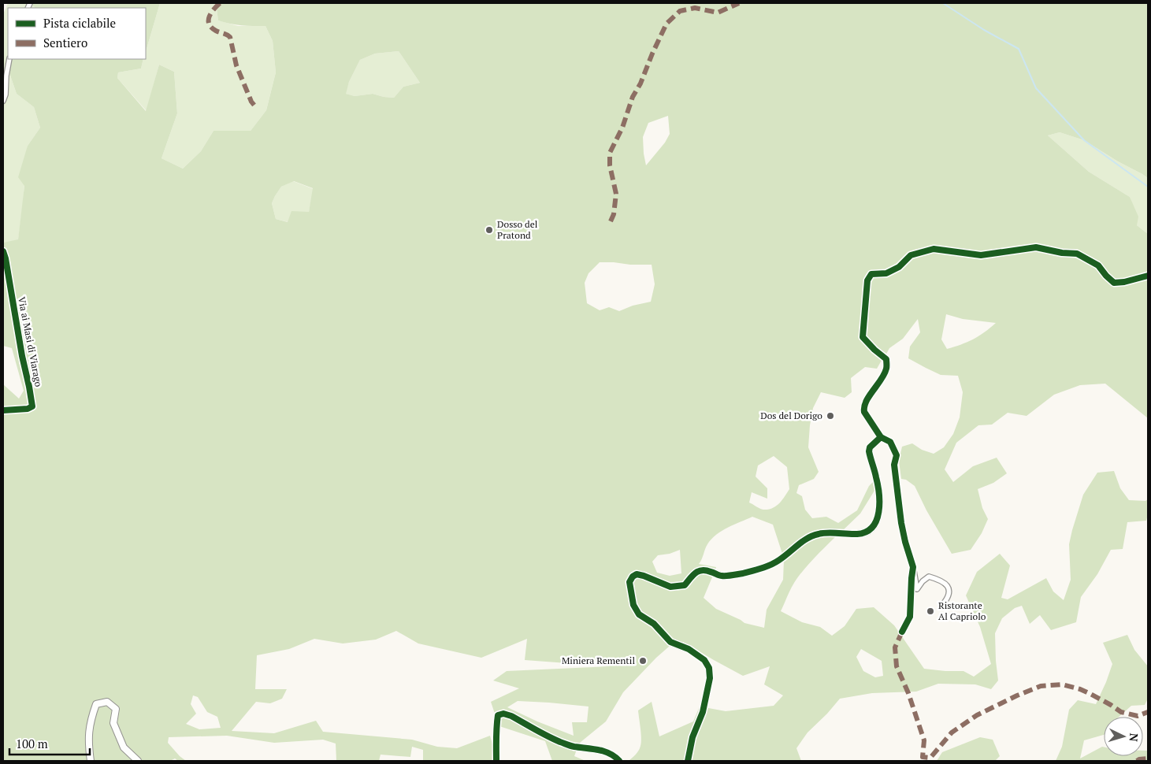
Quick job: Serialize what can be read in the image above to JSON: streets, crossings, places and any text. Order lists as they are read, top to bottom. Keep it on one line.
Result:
{"streets":{"street":["Via ai Masi di Viarago"]},"places":["Dosso del Pratond","Dos del Dorigo","Ristorante Al Capriolo","Miniera Rementil"],"legend":["Pista ciclabile","Sentiero"],"scale_bar":"100 m","north":"right"}
